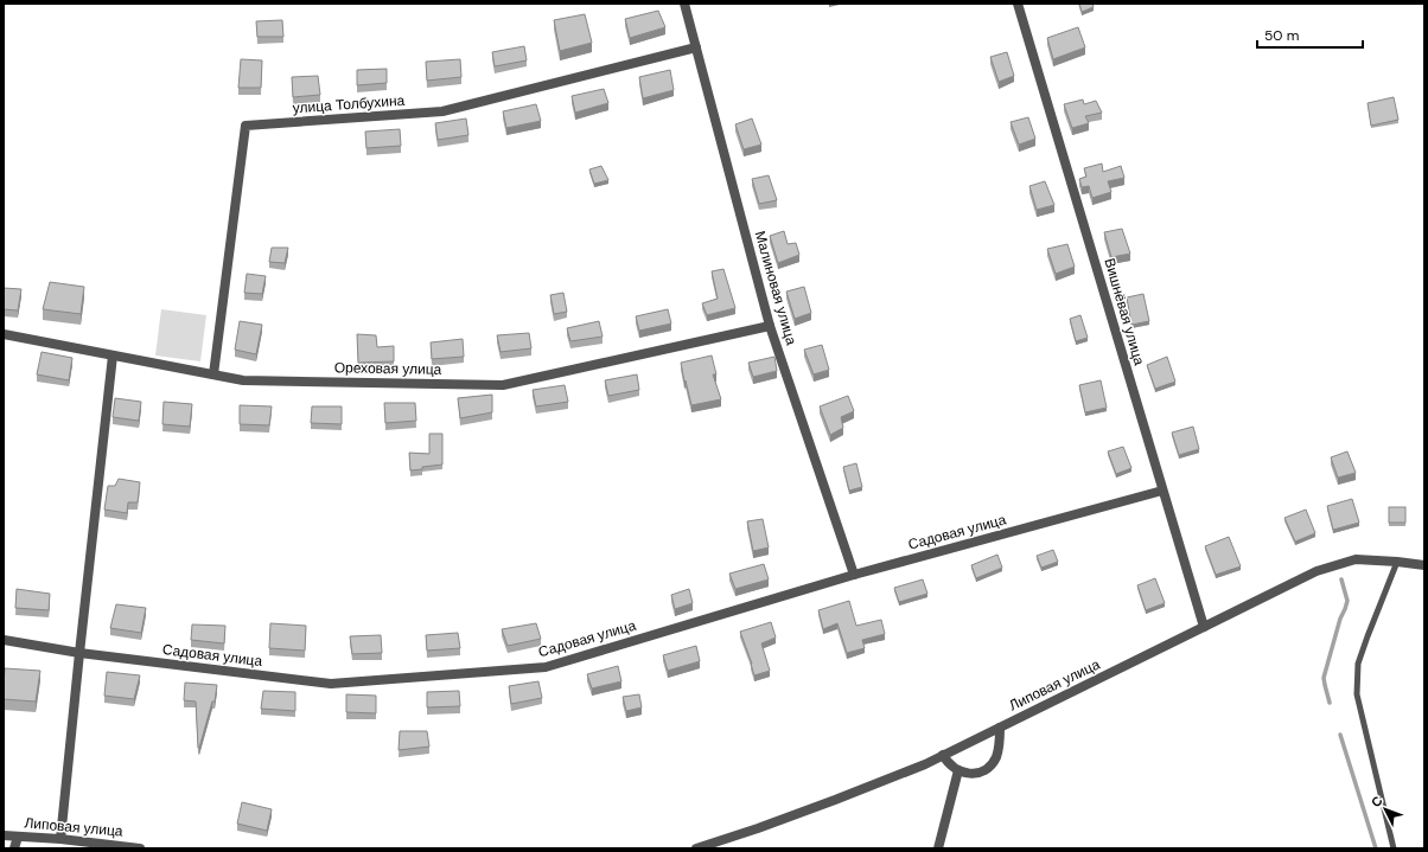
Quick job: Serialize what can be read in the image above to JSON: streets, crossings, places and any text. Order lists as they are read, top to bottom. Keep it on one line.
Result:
{"streets":{"street":["улица Толбухина","Малиновая улица","Вишнёвая улица","Ореховая улица","Садовая улица","Липовая улица"]},"crossings":[["улица Толбухина","Малиновая улица"],["улица Толбухина","Ореховая улица"],["Малиновая улица","Ореховая улица"],["Малиновая улица","Садовая улица"],["Вишнёвая улица","Садовая улица"],["Вишнёвая улица","Липовая улица"]],"scale_bar":"50 m","north":"top left"}
